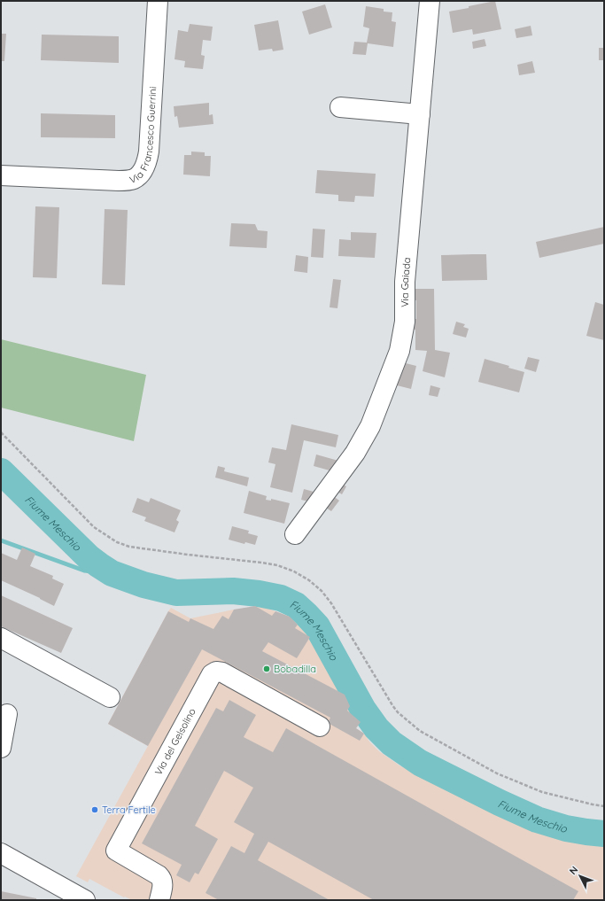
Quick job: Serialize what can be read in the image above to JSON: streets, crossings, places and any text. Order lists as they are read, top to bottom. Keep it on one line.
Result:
{"streets":{"street":["Via Francesco Guerrini","Via Gaiada","Via del Gelsolino"]},"water":["Fiume Meschio"],"places":["Bobadilla","Terra Fertile"],"north":"top left"}
